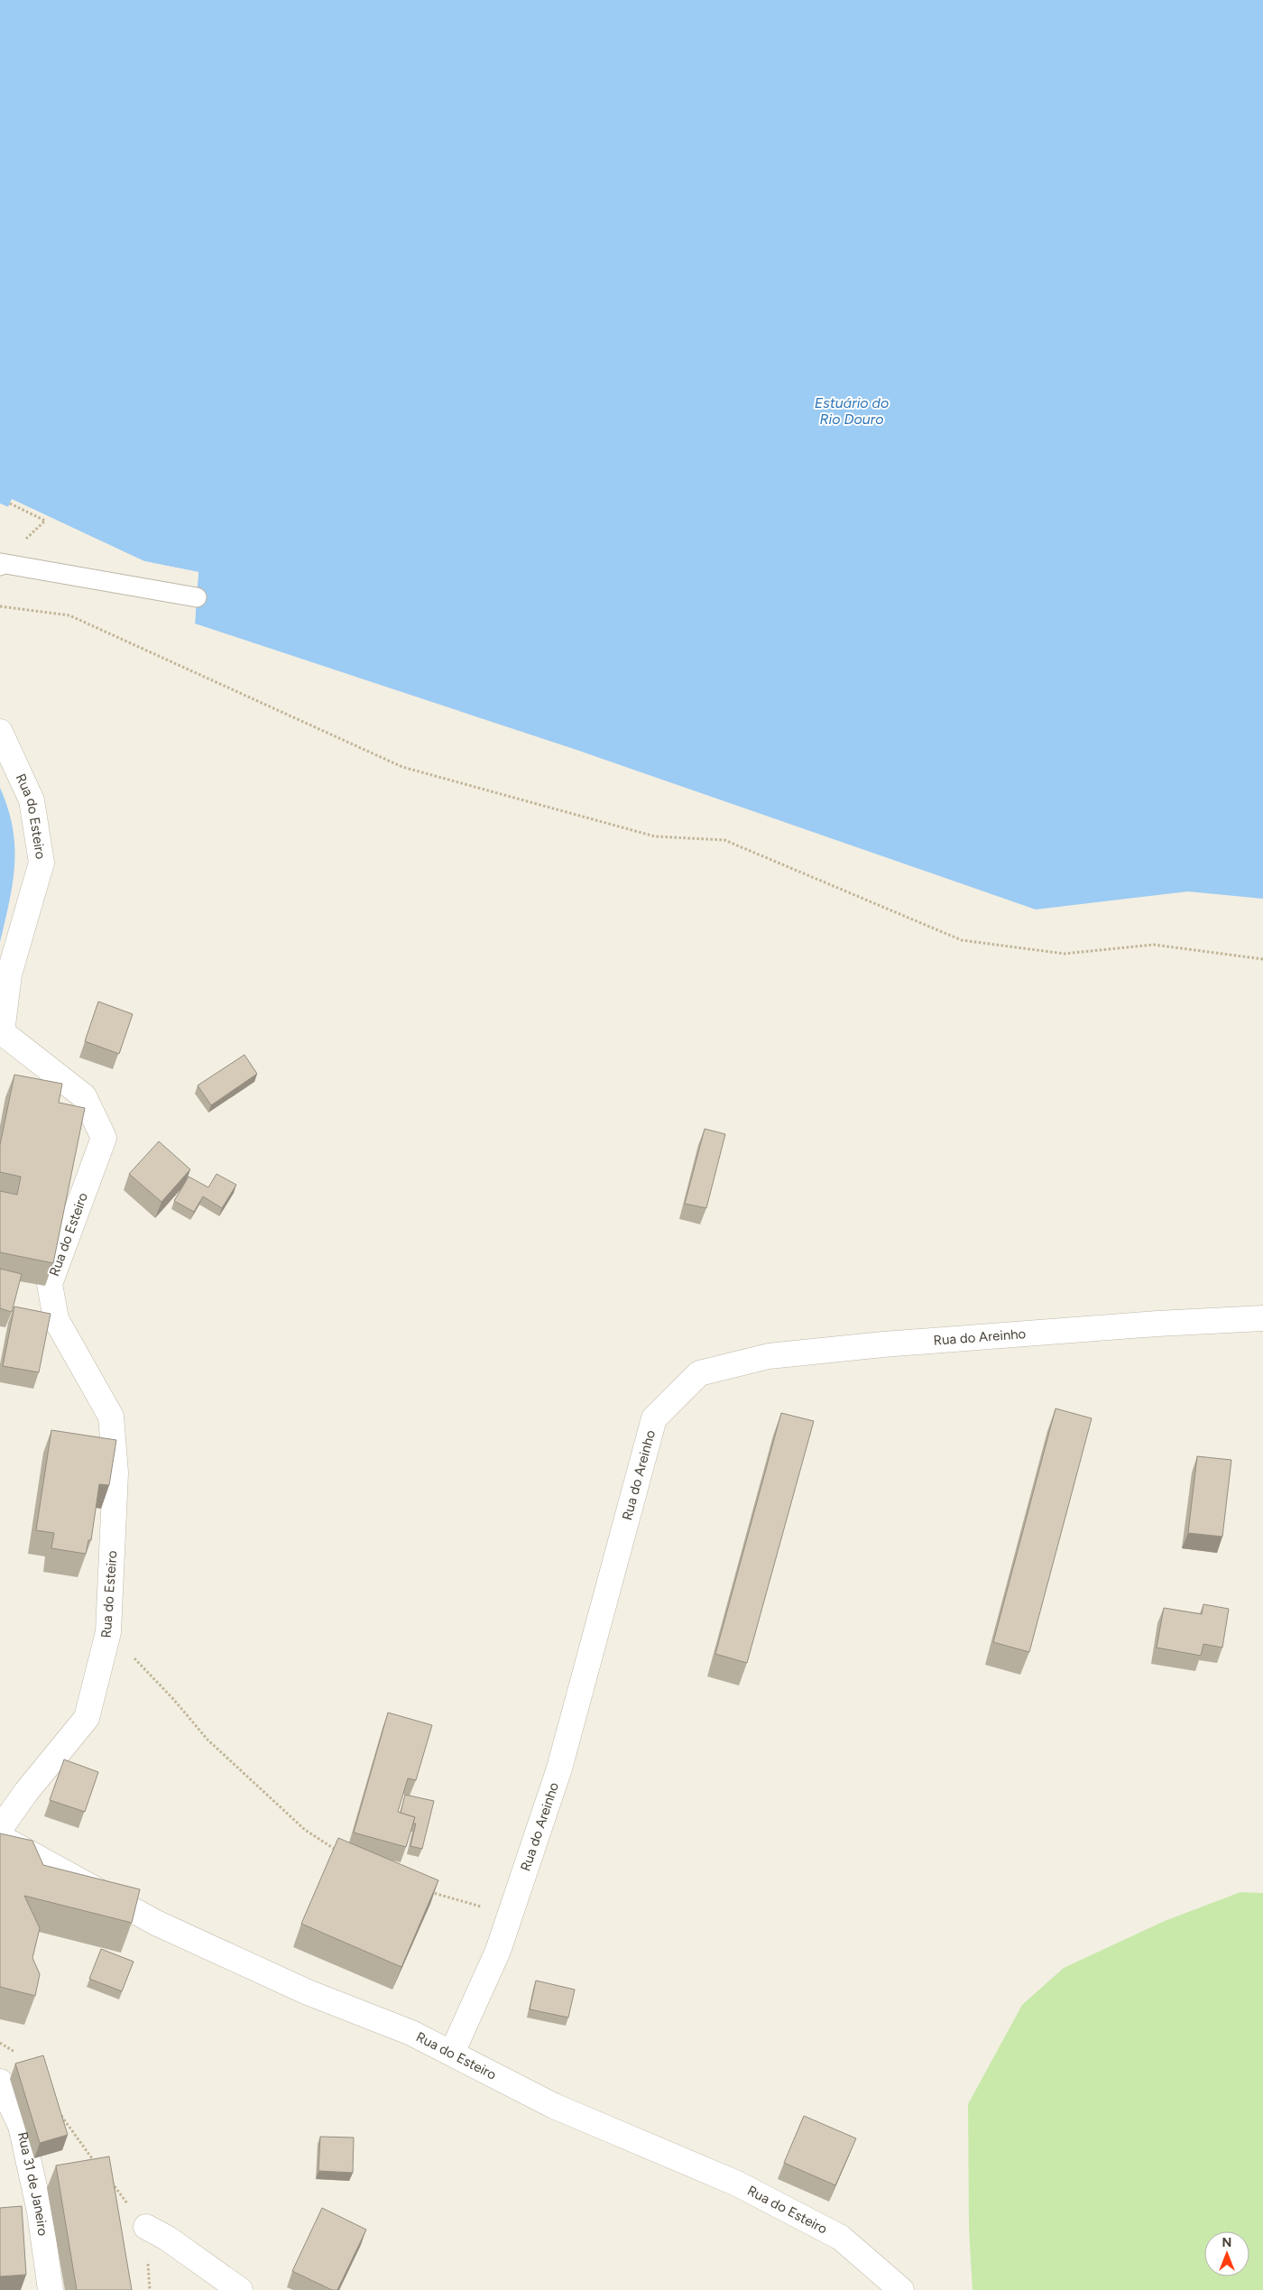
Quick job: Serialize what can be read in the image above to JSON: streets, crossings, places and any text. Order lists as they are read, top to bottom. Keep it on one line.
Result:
{"streets":{"street":["Rua do Esteiro","Rua do Areinho","Rua 31 de Janeiro"]},"crossings":[["Rua do Esteiro","Rua do Areinho"]],"water":["Estuário do Rio Douro"],"north":"top"}
